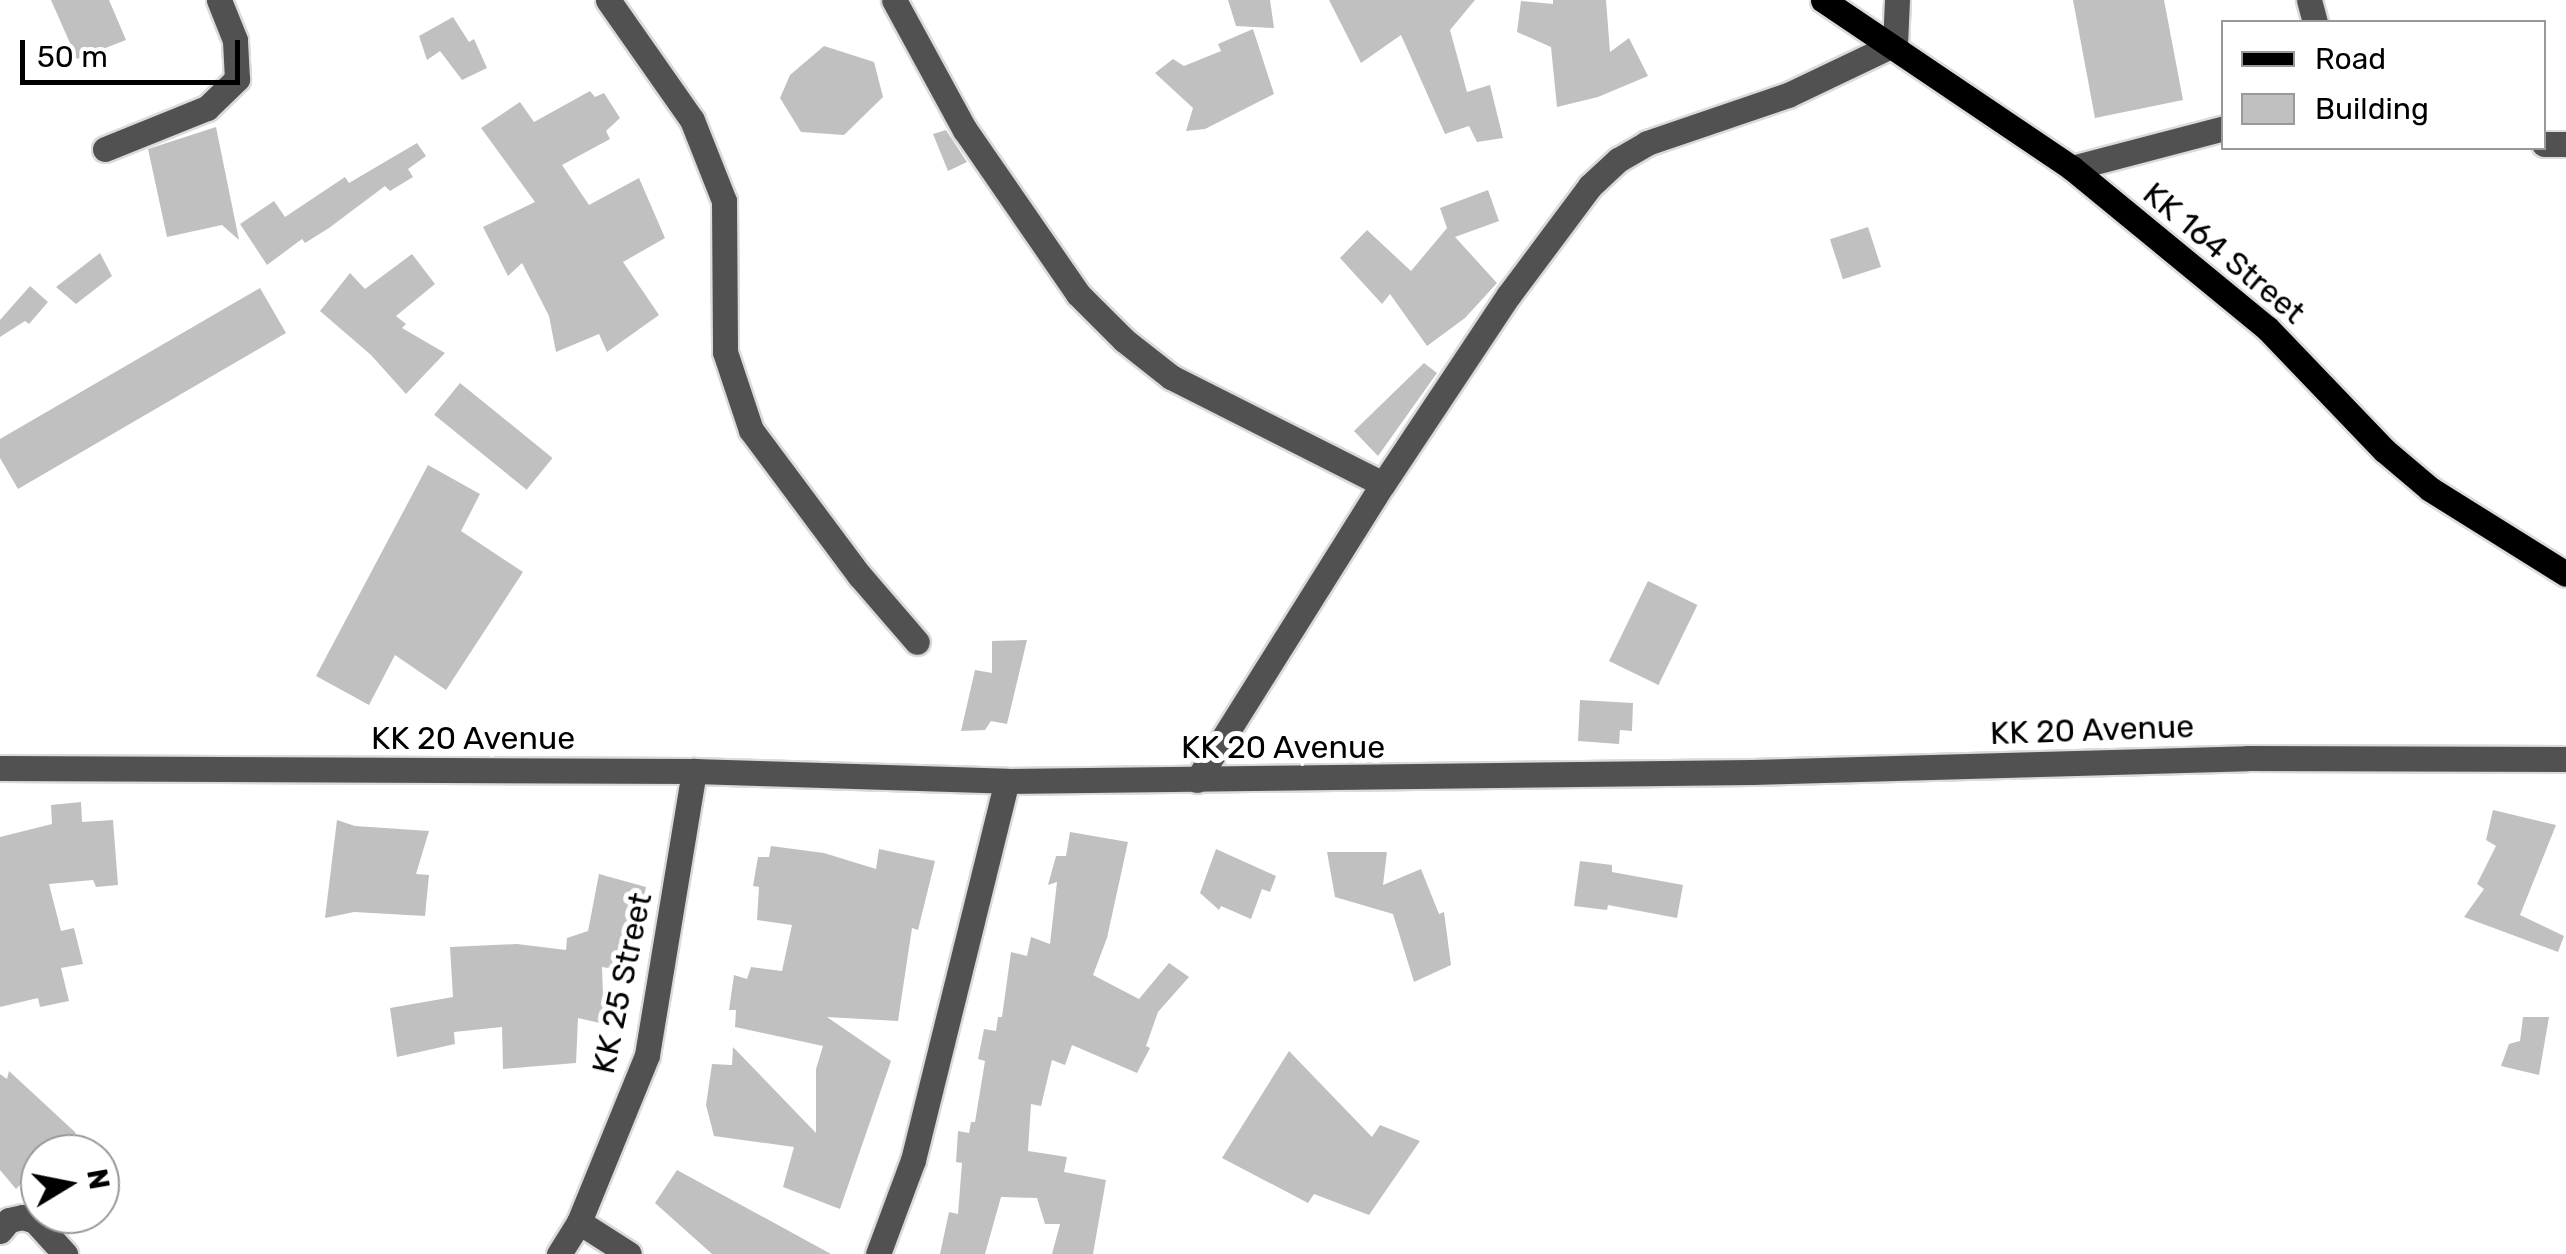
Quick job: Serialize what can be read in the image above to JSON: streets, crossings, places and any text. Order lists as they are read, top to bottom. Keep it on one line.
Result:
{"streets":{"main road":["KK 164 Street"],"street":["KK 20 Avenue","KK 25 Street"]},"crossings":[["KK 20 Avenue","KK 25 Street"]],"legend":["Road","Building"],"scale_bar":"50 m","north":"right"}
